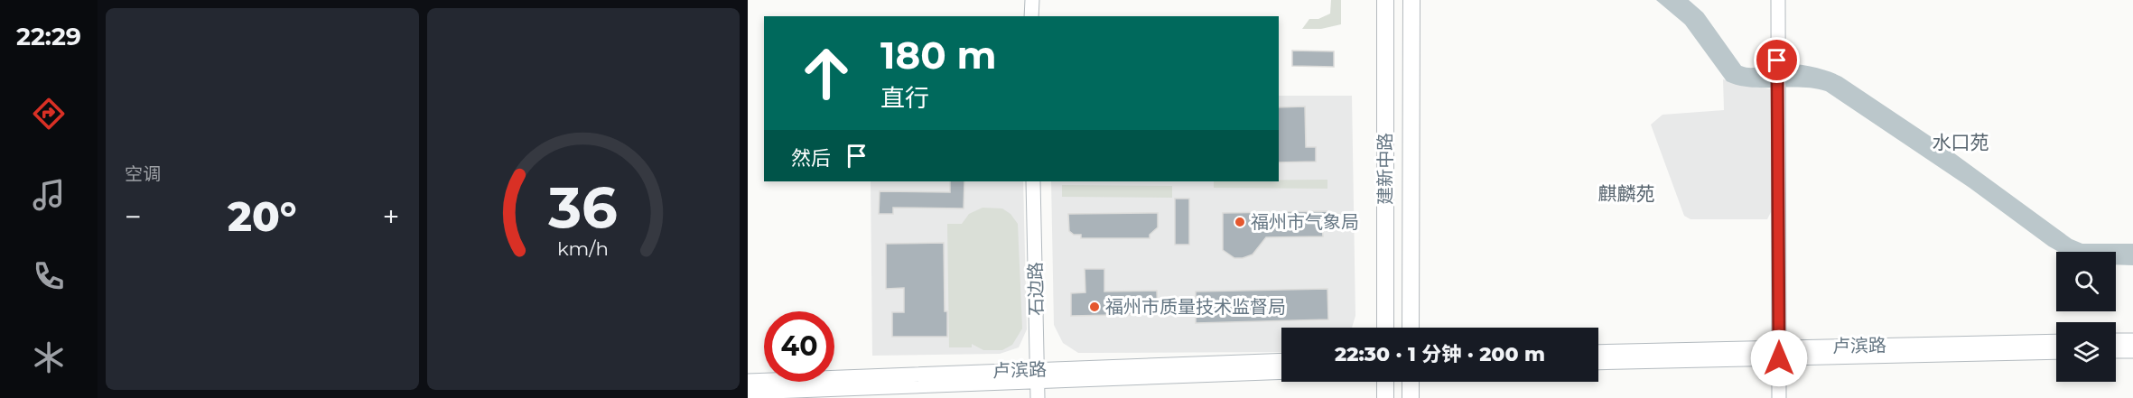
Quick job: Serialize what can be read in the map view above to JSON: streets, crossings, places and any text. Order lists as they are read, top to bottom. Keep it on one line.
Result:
{"streets":{"main road":["建新中路","石边路","卢滨路"]},"crossings":[["石边路","卢滨路"]],"districts":["水口苑","麒麟苑"],"places":["福州市气象局","福州市质量技术监督局"],"page":{"tabs":"22:29","tile":"空调","turn":["180 m","直行"],"then":"然后","heat":["−","20°","+"],"limit":"40","trip":"22:30 · 1 分钟 · 200 m","gauge":["36","km/h"]}}
